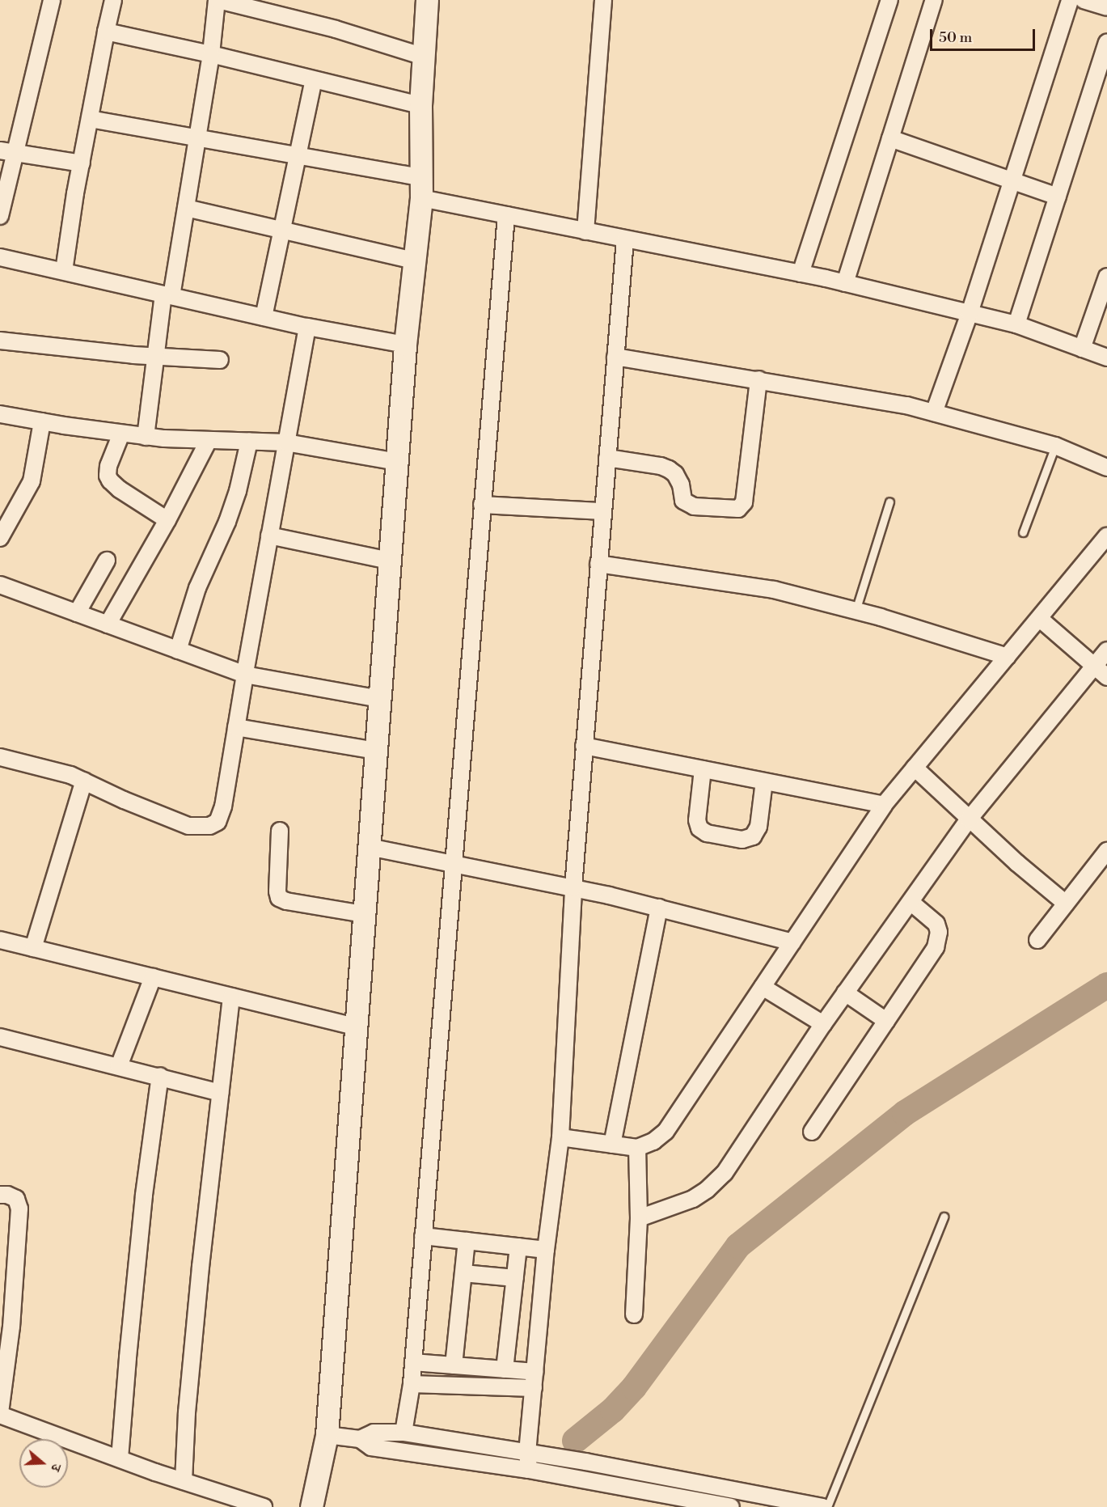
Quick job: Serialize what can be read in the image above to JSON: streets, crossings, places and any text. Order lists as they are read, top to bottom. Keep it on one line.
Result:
{"scale_bar":"50 m","north":"right"}
